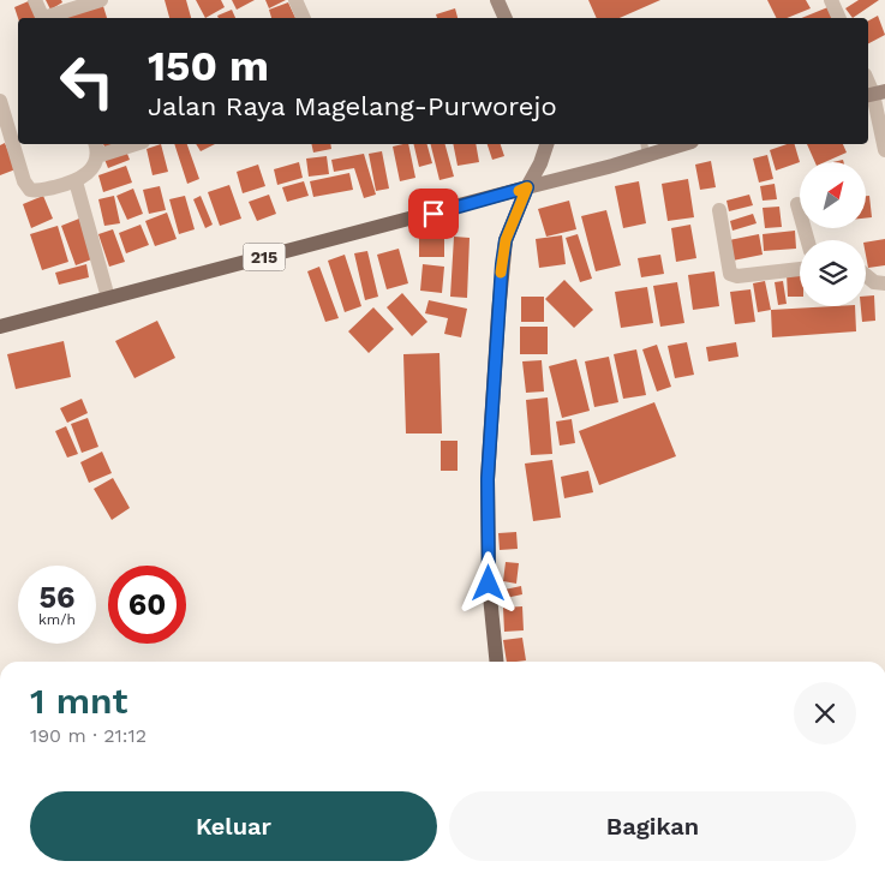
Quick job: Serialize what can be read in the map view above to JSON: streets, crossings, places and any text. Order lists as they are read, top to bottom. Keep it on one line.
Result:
{"streets":{"main road":["215"]},"north":"top right","page":{"turn":["150 m","Jalan Raya Magelang-Purworejo"],"speed":"56 km/h","limit":"60","heading":["1 mnt","190 m · 21:12"],"buttons":["Keluar","Bagikan"]}}
